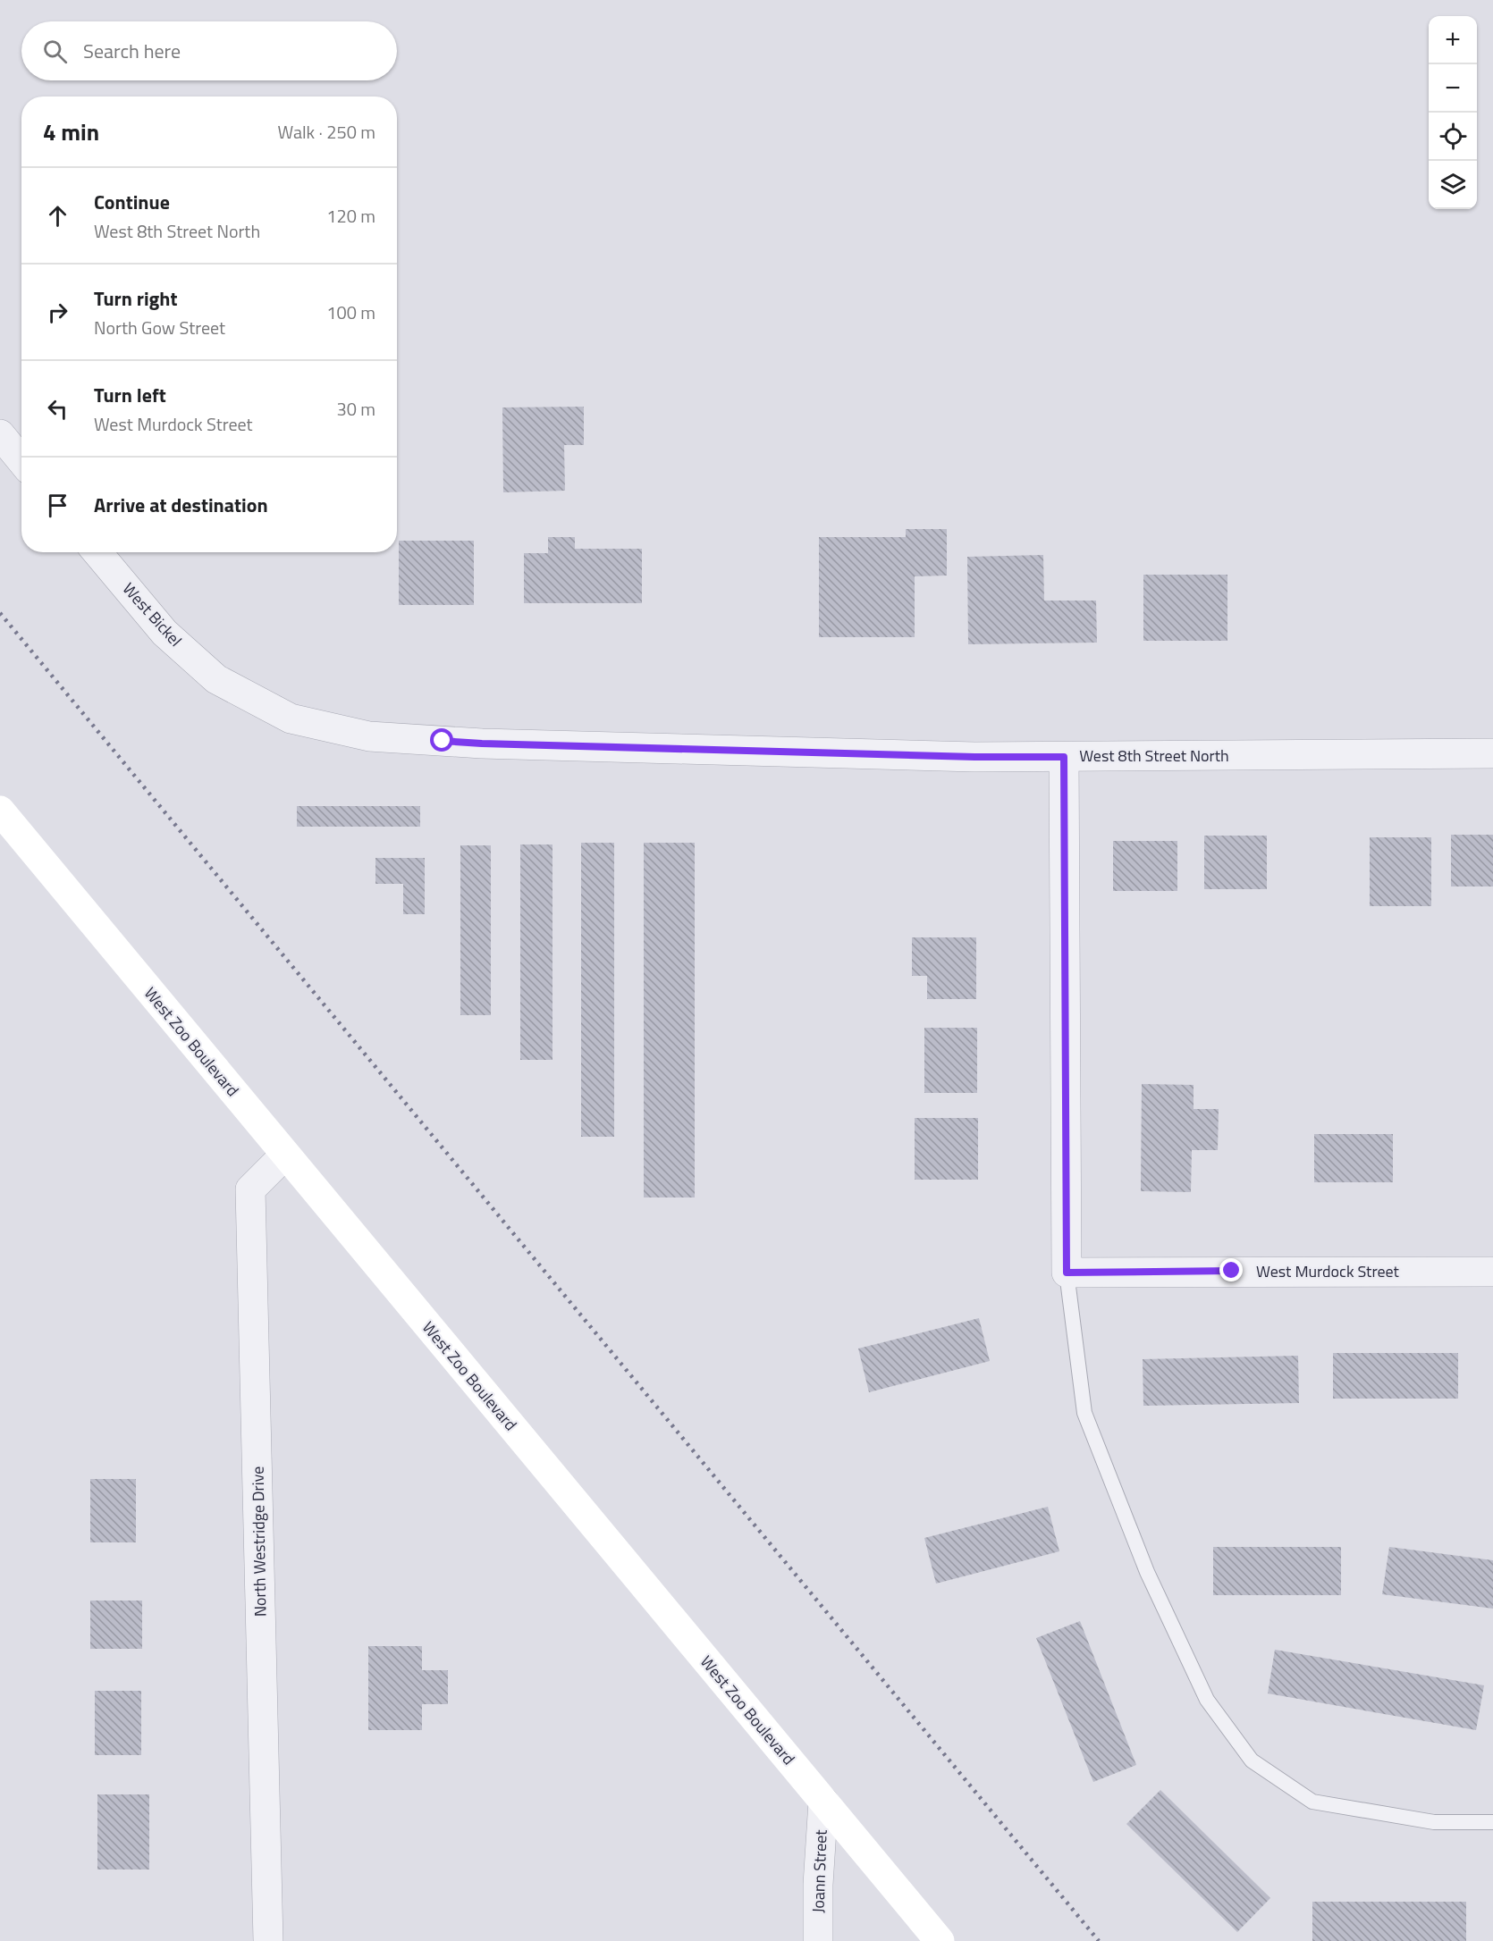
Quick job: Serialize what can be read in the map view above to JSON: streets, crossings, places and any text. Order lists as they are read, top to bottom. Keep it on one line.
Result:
{"streets":{"main road":["West Zoo Boulevard"],"street":["West Bickel","West 8th Street North","West Murdock Street","North Westridge Drive","Joann Street"]},"crossings":[["West Bickel","West 8th Street North"],["West Zoo Boulevard","North Westridge Drive"],["West Zoo Boulevard","Joann Street"]],"page":{"map_buttons":["+","−"],"search":"Search here","heading":["4 min","Walk · 250 m"],"list":[["Continue","West 8th Street North","120 m"],["Turn right","North Gow Street","100 m"],["Turn left","West Murdock Street","30 m"],"Arrive at destination"]}}
